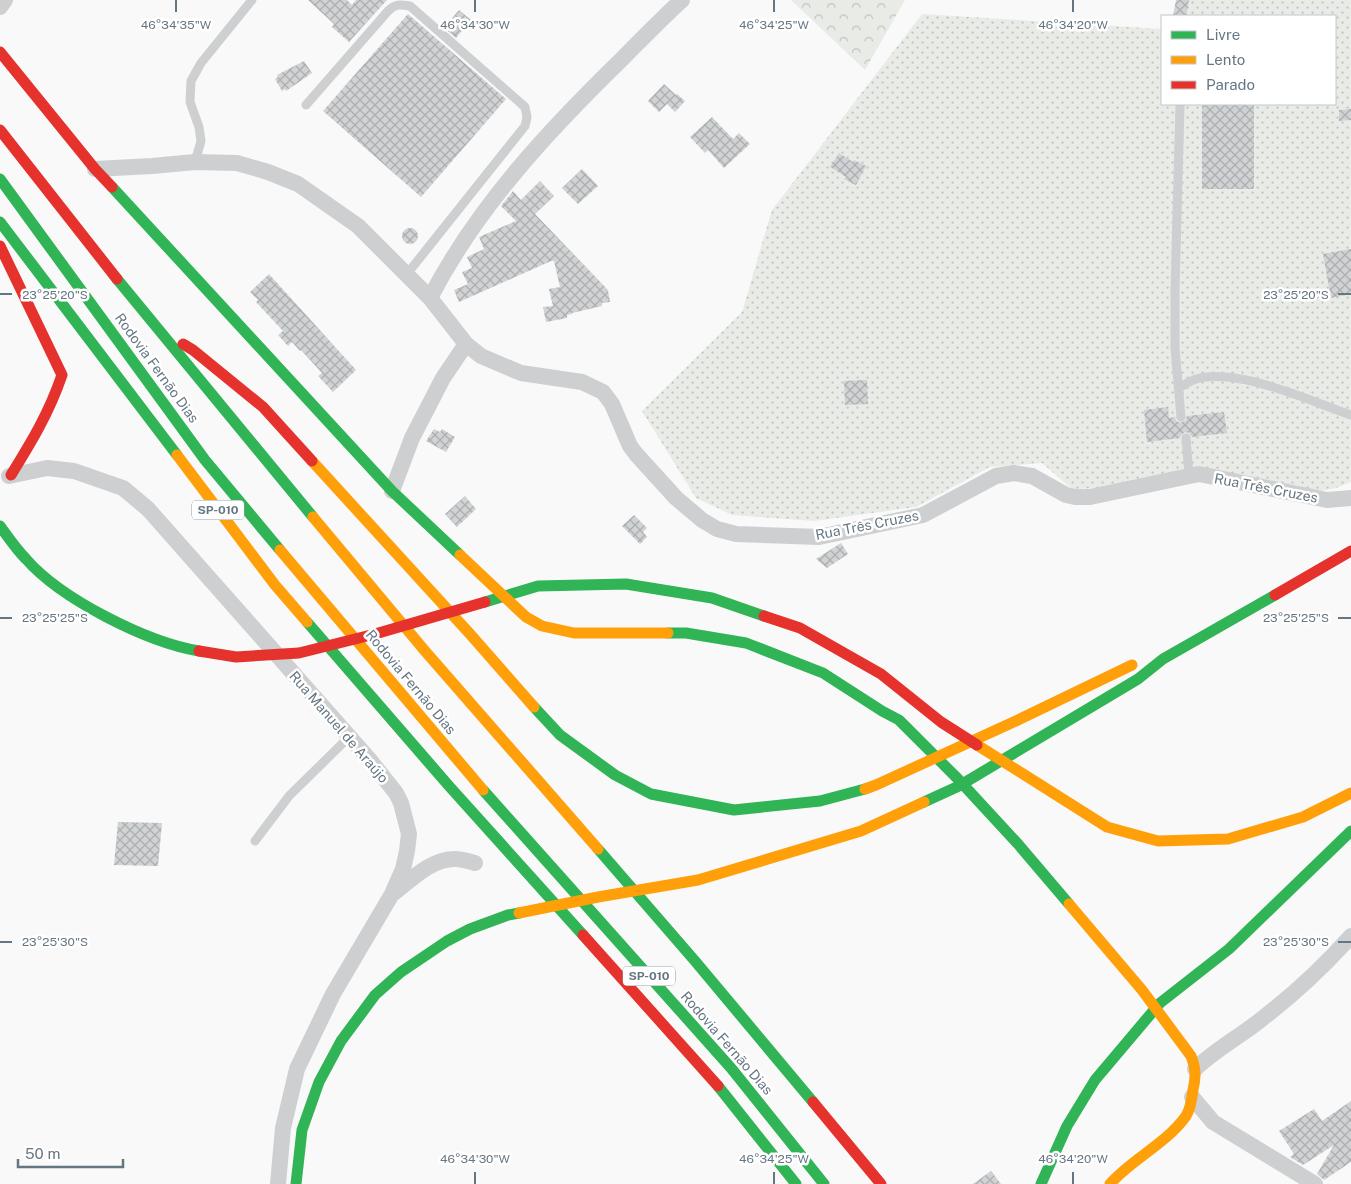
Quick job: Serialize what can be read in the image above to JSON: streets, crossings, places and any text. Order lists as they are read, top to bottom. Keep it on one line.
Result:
{"streets":{"main road":["Rodovia Fernão Dias","SP-010"],"street":["Rua Três Cruzes","Rua Manuel de Araújo"]},"legend":["Livre","Lento","Parado"],"scale_bar":"50 m","coordinates":["46°34'35\"W","46°34'30\"W","46°34'25\"W","46°34'20\"W","23°25'20\"S","23°25'25\"S","23°25'30\"S"]}
